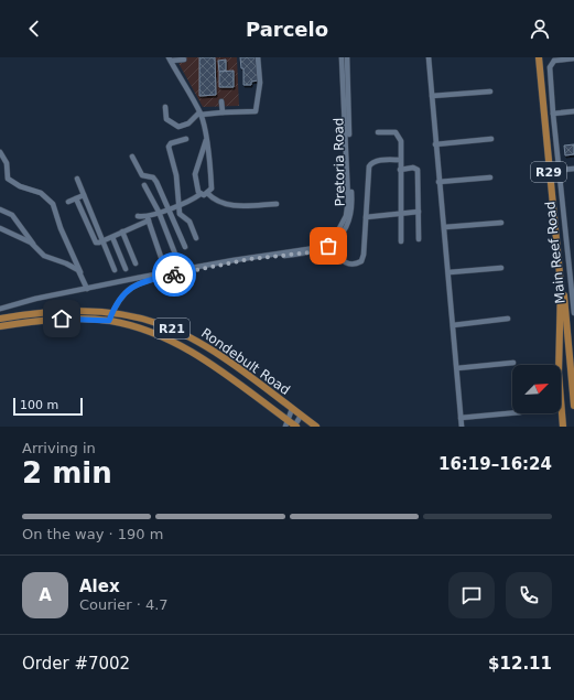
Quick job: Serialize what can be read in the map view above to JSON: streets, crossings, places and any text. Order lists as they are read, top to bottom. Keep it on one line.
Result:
{"streets":{"main road":["R29","Main Reef Road","R21","Rondebult Road"],"street":["Pretoria Road"]},"scale_bar":"100 m","north":"top right","page":{"header":"Parcelo","scale":"100 m","heading":["2 min","Arriving in","16:19–16:24"],"panel":["Alex","Courier · 4.7","Order #7002","$12.11"],"bar":"On the way · 190 m","round":"A"}}
